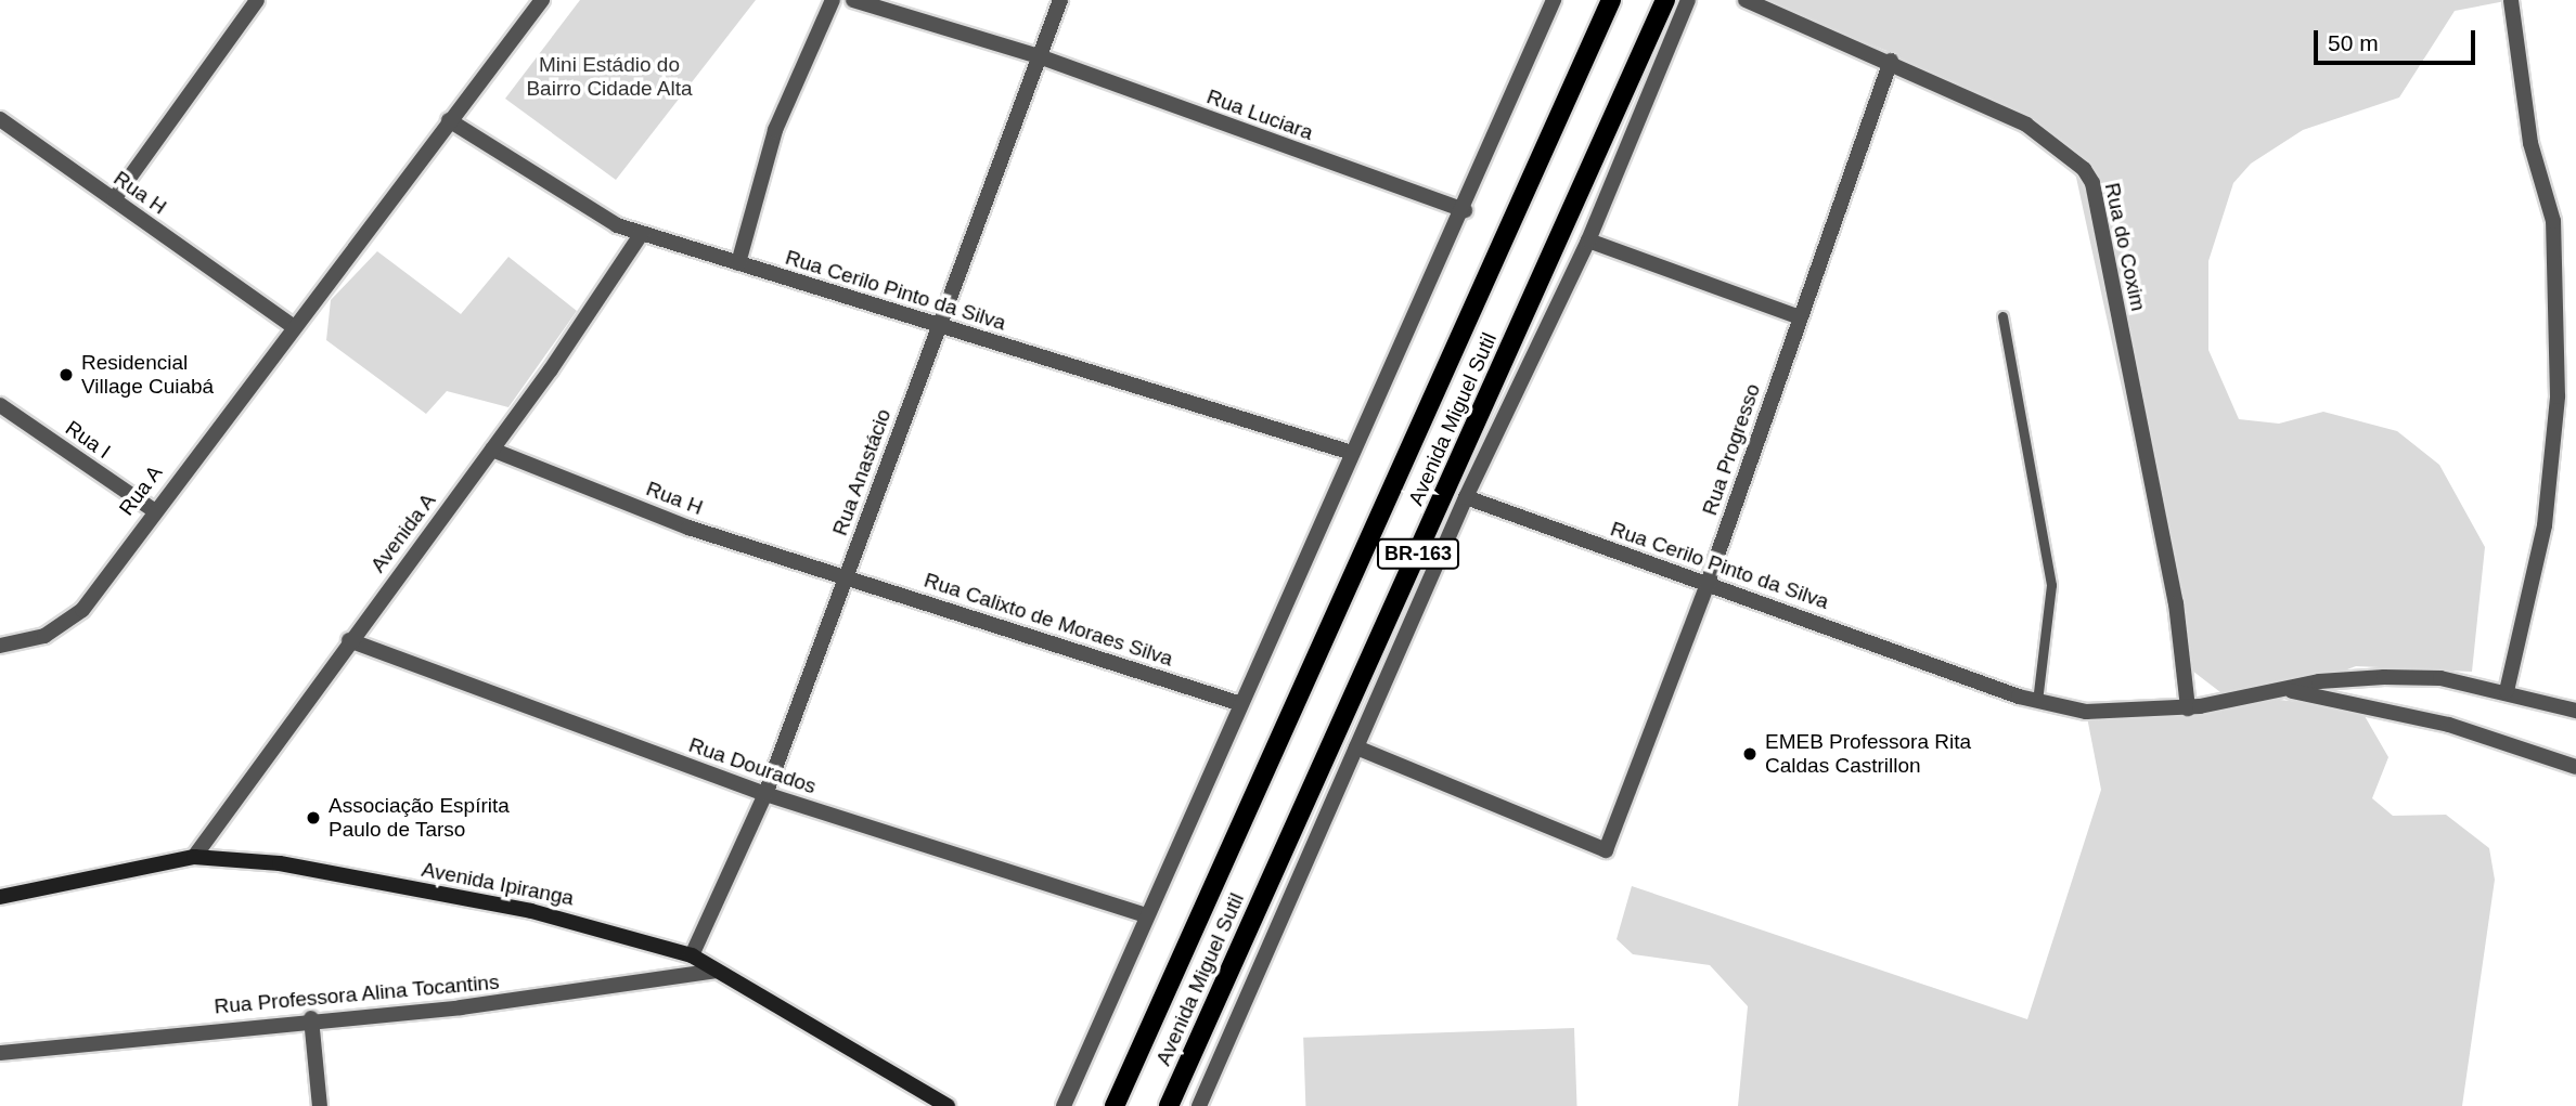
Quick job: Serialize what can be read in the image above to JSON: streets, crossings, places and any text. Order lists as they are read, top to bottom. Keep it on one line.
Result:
{"streets":{"main road":["Avenida Miguel Sutil","BR-163"],"street":["Rua Luciara","Rua H","Rua do Coxim","Rua Cerilo Pinto da Silva","Rua I","Rua Progresso","Rua Anastácio","Rua A","Avenida A","Rua Calixto de Moraes Silva","Rua Dourados","Avenida Ipiranga","Rua Professora Alina Tocantins"]},"crossings":[["Rua Luciara","Rua Anastácio"],["Rua H","Rua Anastácio"],["Rua H","Rua A"],["Rua H","Avenida A"],["Rua H","Rua Calixto de Moraes Silva"],["Rua do Coxim","Rua Progresso"],["Rua Cerilo Pinto da Silva","Rua Progresso"],["Rua Cerilo Pinto da Silva","Rua Anastácio"],["Rua Cerilo Pinto da Silva","Rua A"],["Rua Cerilo Pinto da Silva","Avenida A"],["Rua I","Rua A"],["Rua Anastácio","Rua Calixto de Moraes Silva"],["Rua Anastácio","Rua Dourados"],["Rua Anastácio","Avenida Ipiranga"],["Avenida A","Rua Dourados"],["Avenida A","Avenida Ipiranga"],["Avenida Ipiranga","Rua Professora Alina Tocantins"]],"parks":["Mini Estádio do Bairro Cidade Alta"],"places":["Residencial Village Cuiabá","EMEB Professora Rita Caldas Castrillon","Associação Espírita Paulo de Tarso"],"scale_bar":"50 m"}
